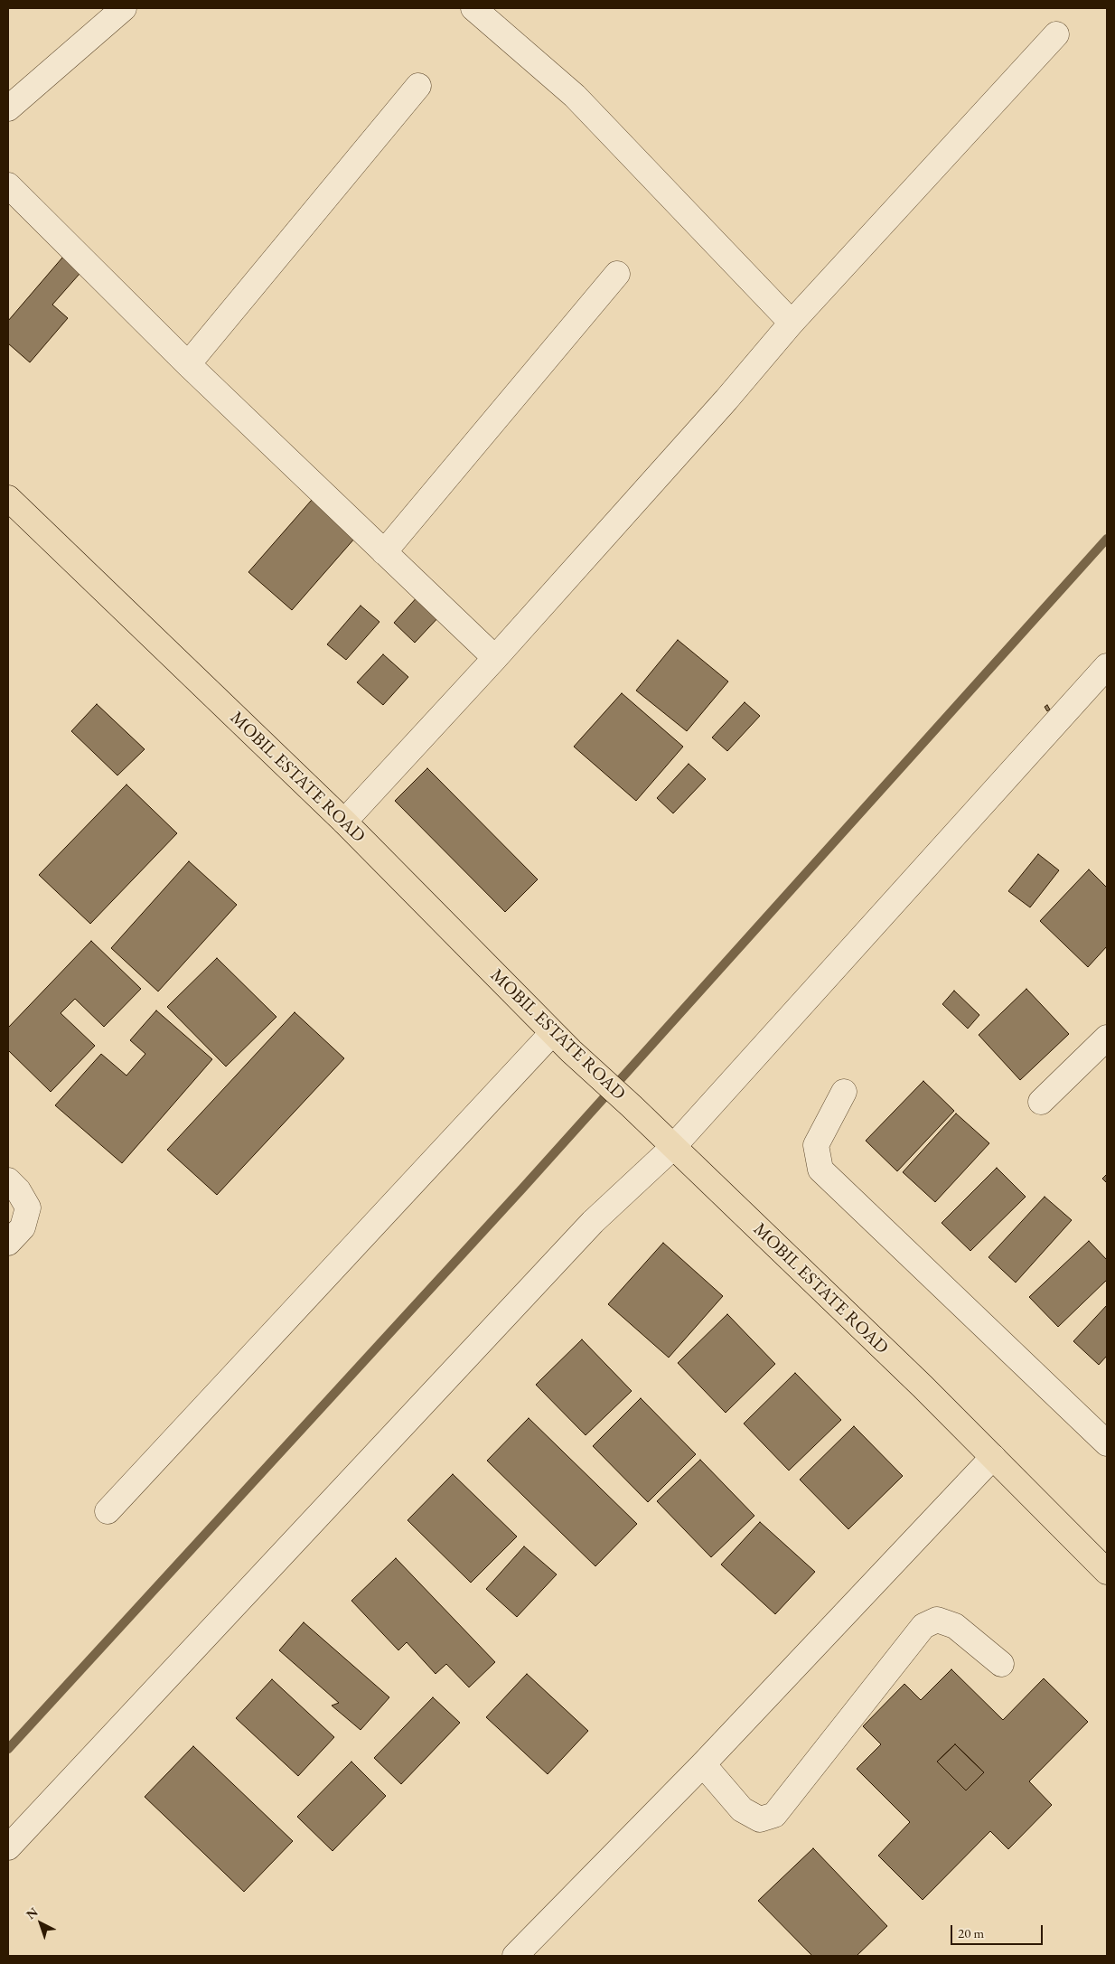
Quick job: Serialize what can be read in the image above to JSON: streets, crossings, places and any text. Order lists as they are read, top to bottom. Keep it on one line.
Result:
{"streets":{"main road":["MOBIL ESTATE ROAD"]},"scale_bar":"20 m","north":"top left"}
